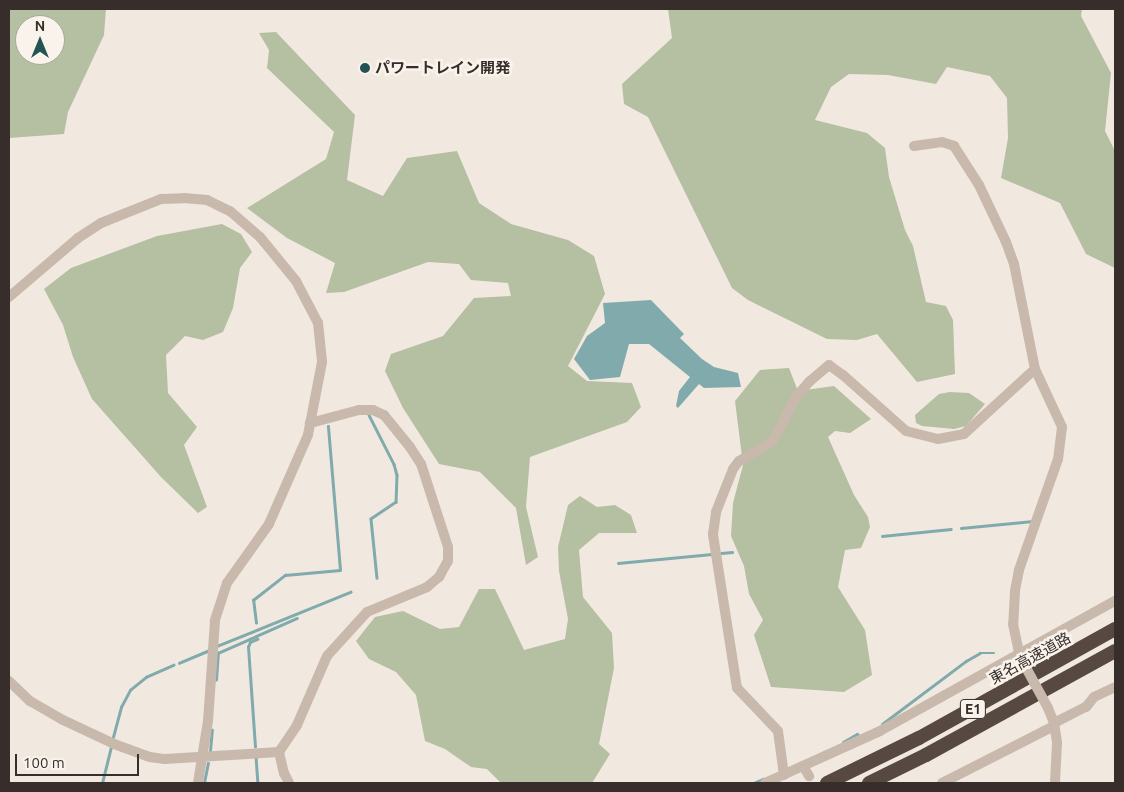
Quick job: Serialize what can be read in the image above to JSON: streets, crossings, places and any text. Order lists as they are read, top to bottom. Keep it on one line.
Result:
{"streets":{"highway":["東名高速道路","E1"]},"places":["パワートレイン開発"],"scale_bar":"100 m","north":"top"}
